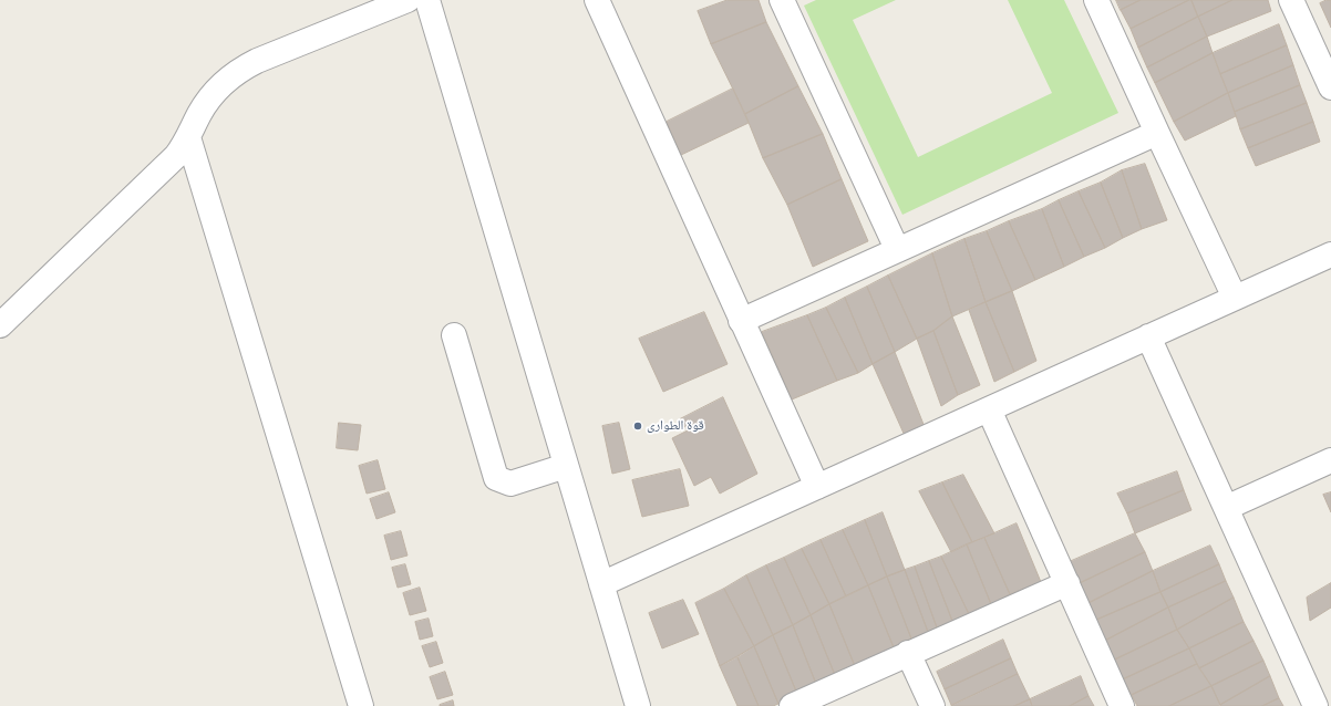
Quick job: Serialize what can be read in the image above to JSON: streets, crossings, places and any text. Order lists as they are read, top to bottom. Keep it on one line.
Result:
{"places":["قوة الطواری"]}
